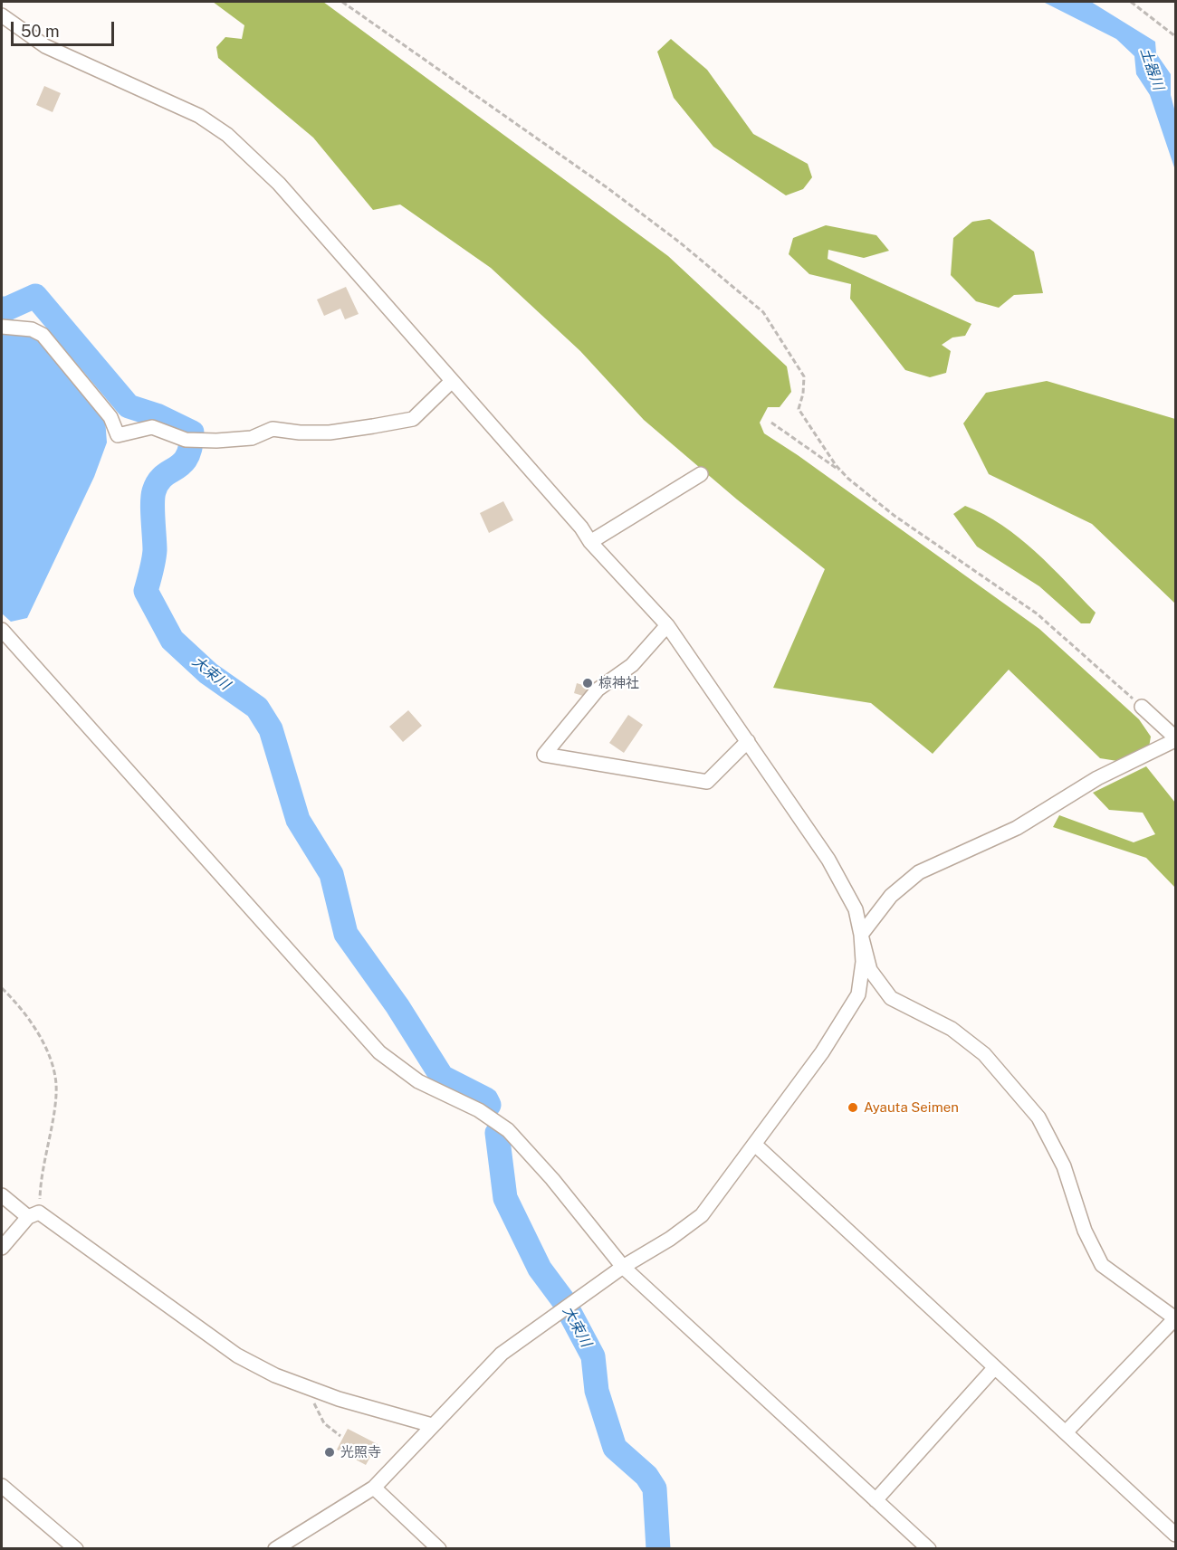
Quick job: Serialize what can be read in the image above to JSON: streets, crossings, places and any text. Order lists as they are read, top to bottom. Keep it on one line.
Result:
{"water":["土器川","大束川"],"places":["椋神社","Ayauta Seimen","光照寺"],"scale_bar":"50 m"}
